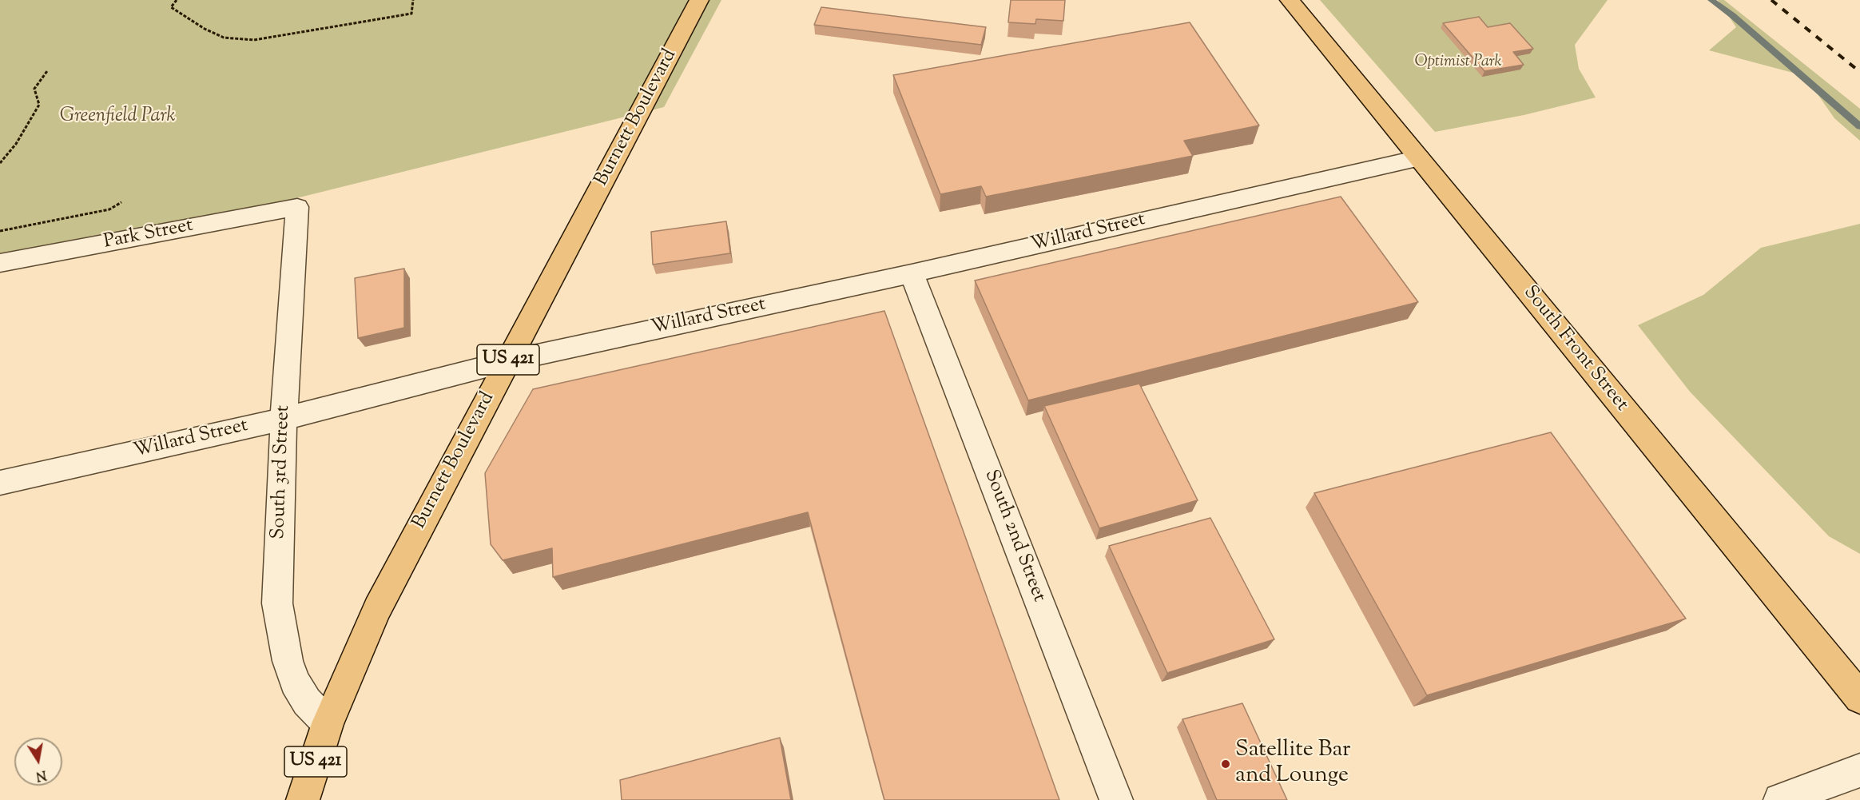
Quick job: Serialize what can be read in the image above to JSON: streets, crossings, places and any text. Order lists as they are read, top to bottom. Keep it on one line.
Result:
{"streets":{"main road":["Burnett Boulevard","South Front Street","US 421"],"street":["Willard Street","Park Street","South 3rd Street","South 2nd Street"]},"crossings":[["Burnett Boulevard","Willard Street"],["Burnett Boulevard","US 421"],["Burnett Boulevard","South 3rd Street"],["Willard Street","South Front Street"],["Willard Street","South 3rd Street"],["Willard Street","South 2nd Street"],["Park Street","South 3rd Street"],["US 421","South 3rd Street"]],"parks":["Optimist Park","Greenfield Park"],"places":["Satellite Bar and Lounge"],"north":"bottom"}
